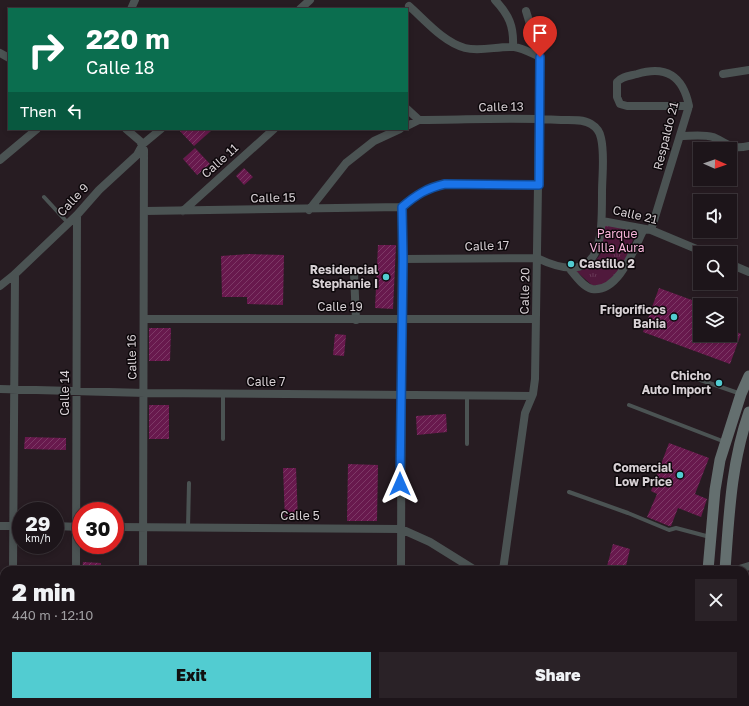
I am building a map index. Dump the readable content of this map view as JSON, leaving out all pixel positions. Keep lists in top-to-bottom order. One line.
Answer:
{"streets":{"street":["Calle 13","Respaldo 21","Calle 11","Calle 15","Calle 9","Calle 21","Calle 17","Calle 20","Calle 19","Calle 16","Calle 7","Calle 14","Calle 5"]},"crossings":[["Calle 13","Calle 21"],["Calle 13","Calle 20"],["Respaldo 21","Calle 21"],["Calle 11","Calle 15"],["Calle 15","Calle 16"],["Calle 9","Calle 16"],["Calle 9","Calle 14"],["Calle 17","Calle 20"],["Calle 20","Calle 19"],["Calle 20","Calle 7"],["Calle 19","Calle 16"],["Calle 16","Calle 7"],["Calle 16","Calle 5"],["Calle 7","Calle 14"]],"parks":["Parque Villa Aura"],"places":["Castillo 2","Residencial Stephanie I","Frigorificos Bahia","Chicho Auto Import","Comercial Low Price"],"north":"right","page":{"turn":["220 m","Calle 18"],"then":"Then","speed":"29 km/h","limit":"30","heading":["2 min","440 m · 12:10"],"buttons":["Exit","Share"]}}
